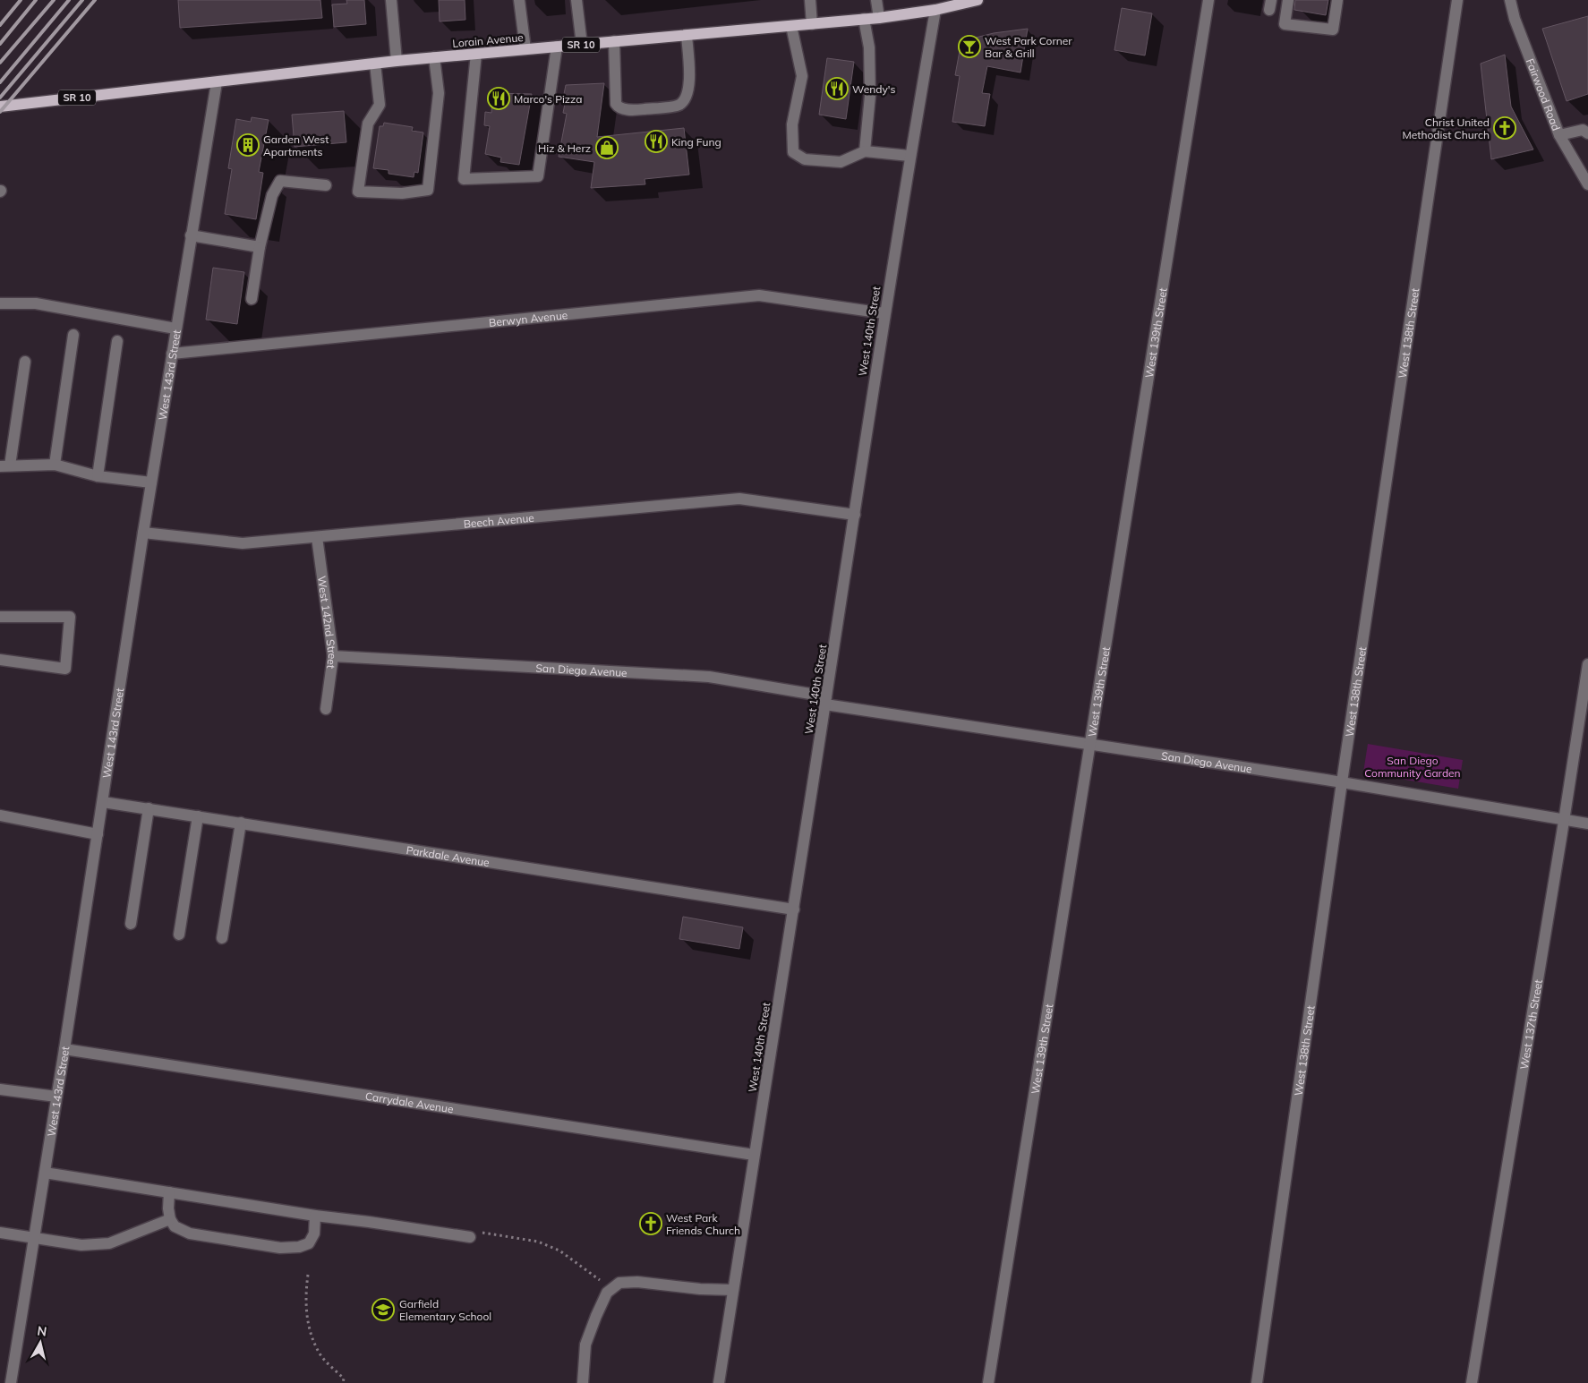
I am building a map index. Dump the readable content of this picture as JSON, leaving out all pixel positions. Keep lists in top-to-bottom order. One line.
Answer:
{"streets":{"main road":["Lorain Avenue","SR 10"],"street":["Fairwood Road","Berwyn Avenue","West 140th Street","West 138th Street","West 139th Street","West 143rd Street","Beech Avenue","West 142nd Street","San Diego Avenue","Parkdale Avenue","West 137th Street","Carrydale Avenue"]},"crossings":[["Lorain Avenue","West 140th Street"],["Lorain Avenue","West 143rd Street"],["Berwyn Avenue","West 140th Street"],["Berwyn Avenue","West 143rd Street"],["West 140th Street","Beech Avenue"],["West 140th Street","San Diego Avenue"],["West 140th Street","Parkdale Avenue"],["West 140th Street","Carrydale Avenue"],["West 138th Street","San Diego Avenue"],["West 139th Street","San Diego Avenue"],["West 143rd Street","Beech Avenue"],["West 143rd Street","Parkdale Avenue"],["West 143rd Street","Carrydale Avenue"],["Beech Avenue","West 142nd Street"],["West 142nd Street","San Diego Avenue"],["San Diego Avenue","West 137th Street"]],"parks":["San Diego Community Garden"],"places":{"bar":["West Park Corner Bar & Grill"],"restaurant":["Wendy's","Marco's Pizza","King Fung"],"church":["Christ United Methodist Church","West Park Friends Church"],"building":["Garden West Apartments"],"shop":["Hiz & Herz"],"school or university":["Garfield Elementary School"]},"north":"top"}
